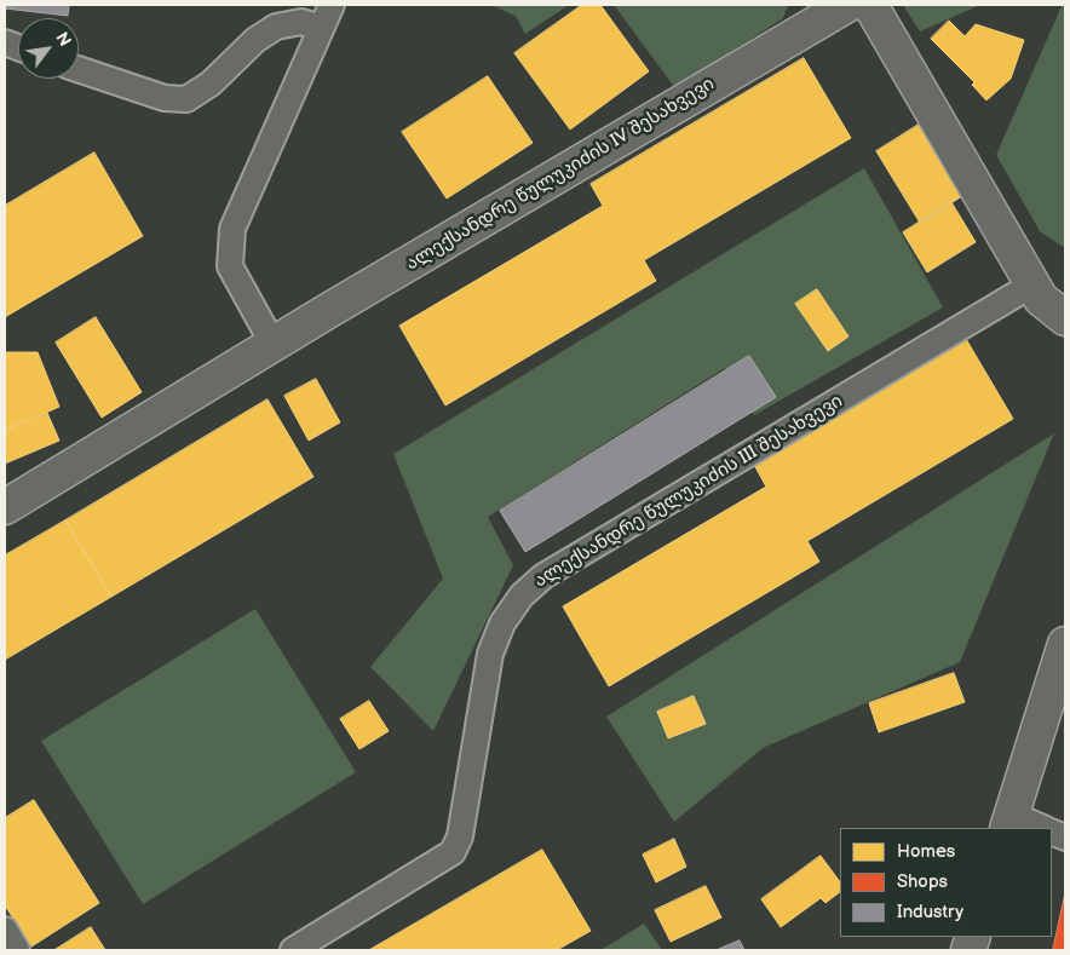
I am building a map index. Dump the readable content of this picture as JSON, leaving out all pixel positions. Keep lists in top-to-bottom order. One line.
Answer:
{"streets":{"street":["ალექსანდრე წულუკიძის IV შესახვევი"],"lane":["ალექსანდრე წულუკიძის III შესახვევი"]},"legend":["Homes","Shops","Industry"],"north":"top right"}
